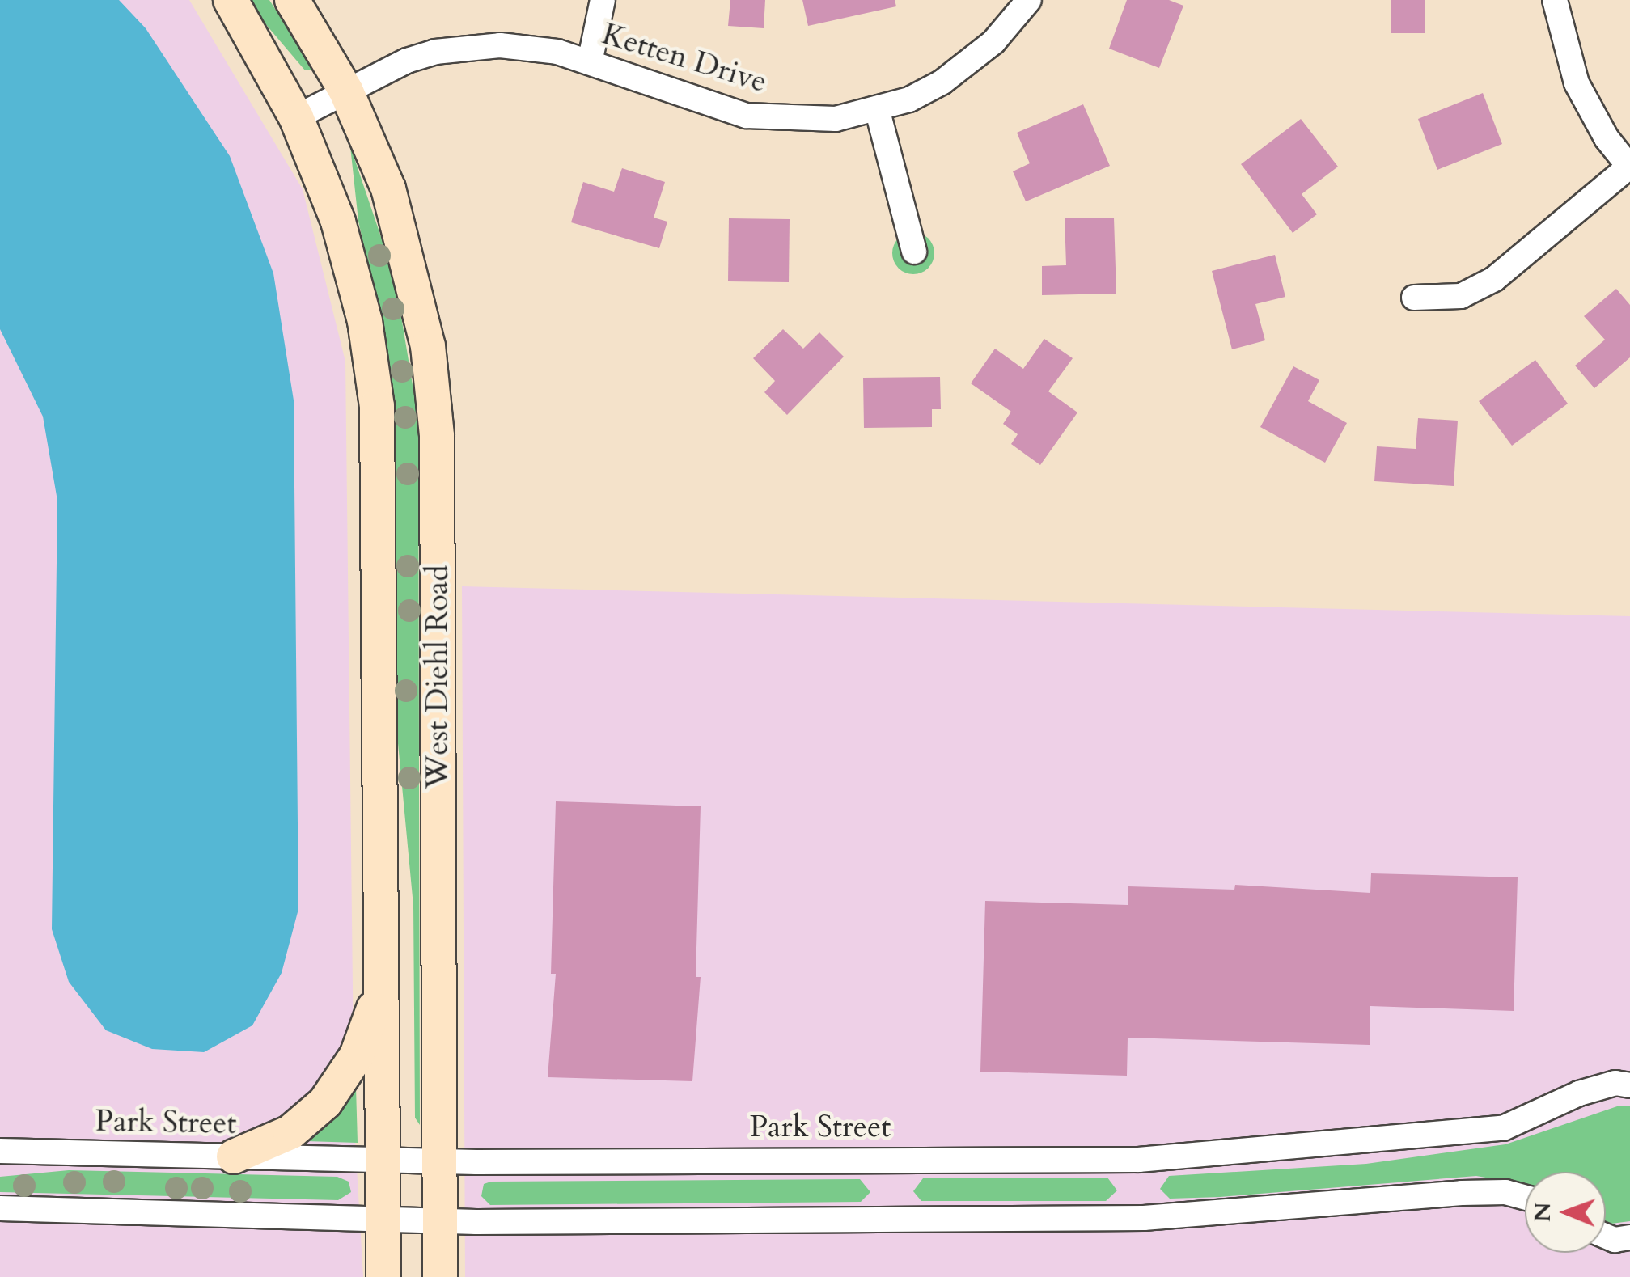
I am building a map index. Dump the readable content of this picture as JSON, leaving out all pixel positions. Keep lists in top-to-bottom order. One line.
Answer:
{"streets":{"street":["Ketten Drive","West Diehl Road","Park Street"]},"crossings":[["Ketten Drive","West Diehl Road"],["West Diehl Road","Park Street"]],"north":"left"}
